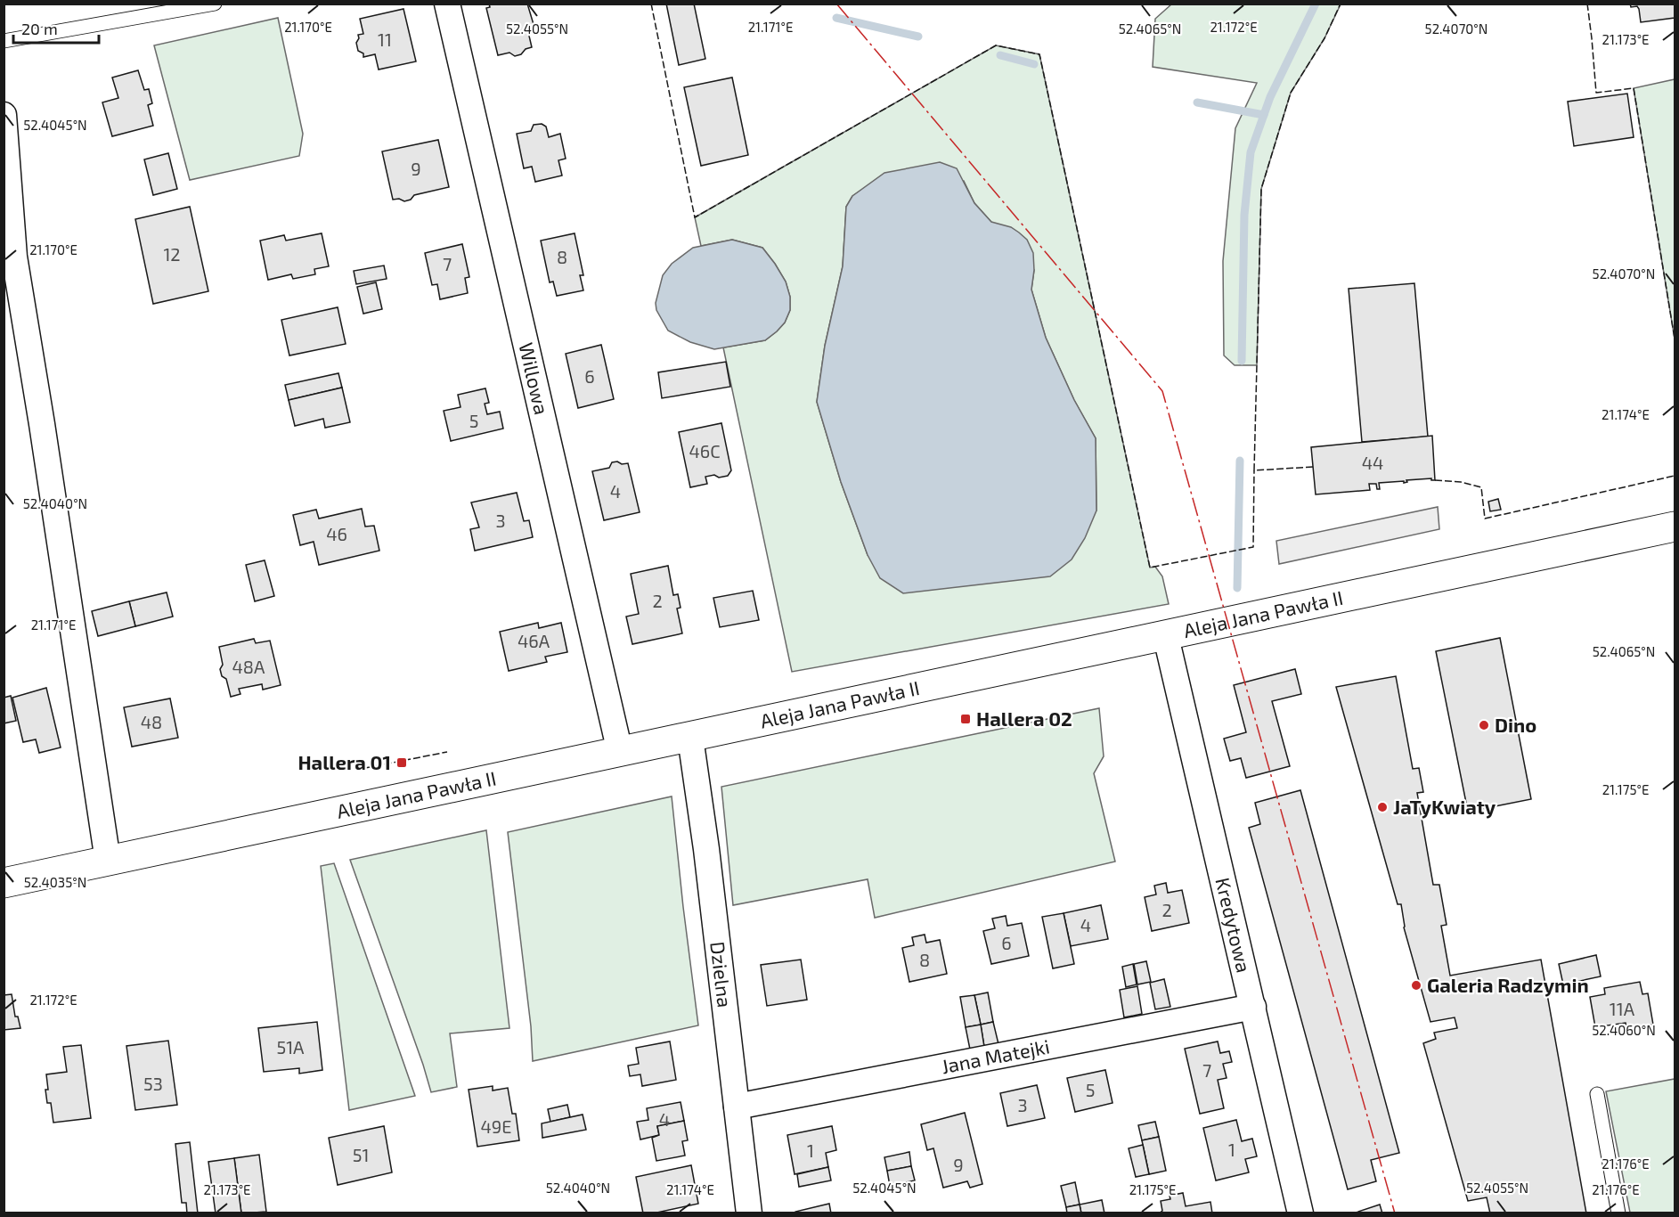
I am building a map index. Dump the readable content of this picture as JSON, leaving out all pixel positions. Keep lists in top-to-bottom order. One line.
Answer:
{"streets":{"street":["Willowa","Aleja Jana Pawła II","Kredytowa","Dzielna","Jana Matejki"]},"crossings":[["Willowa","Aleja Jana Pawła II"],["Aleja Jana Pawła II","Kredytowa"],["Aleja Jana Pawła II","Dzielna"],["Kredytowa","Jana Matejki"],["Dzielna","Jana Matejki"]],"places":{"transit":["Hallera 02","Hallera 01"],"other":["Dino","JaTyKwiaty","Galeria Radzymin"]},"house_numbers":["11","9","12","8","7","6","5","46C","44","4","3","46","2","46A","48A","48","2","4","6","8","11A","51A","7","53","5","3","4","49E","1","1","51","9"],"scale_bar":"20 m","coordinates":["21.170°E","21.171°E","21.172°E","52.4055°N","52.4065°N","52.4070°N","21.173°E","52.4045°N","21.174°E","52.4040°N","21.175°E","52.4035°N","52.4060°N","21.176°E"]}
